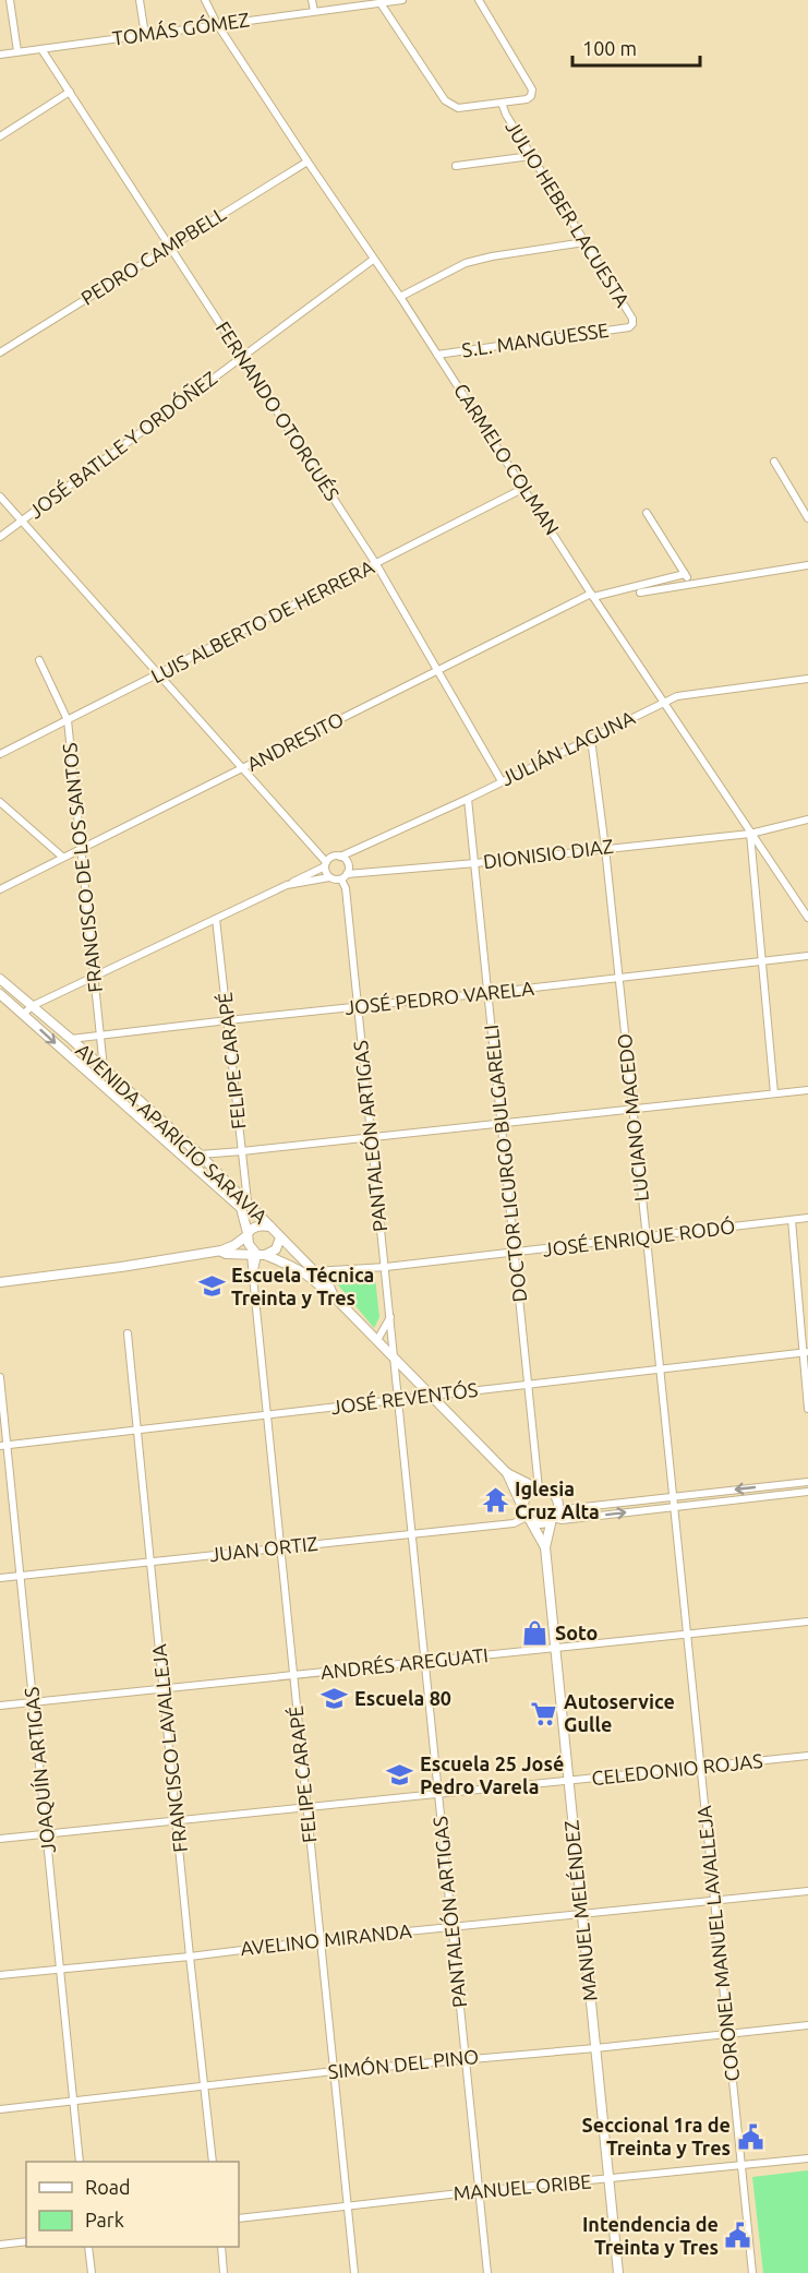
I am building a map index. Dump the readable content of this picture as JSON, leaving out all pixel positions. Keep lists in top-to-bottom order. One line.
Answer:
{"streets":{"street":["TOMÁS GÓMEZ","JULIO HEBER LACUESTA","PEDRO CAMPBELL","S.L. MANGUESSE","FERNANDO OTORGUÉS","JOSÉ BATLLE Y ORDÓÑEZ","CARMELO COLMAN","LUIS ALBERTO DE HERRERA","ANDRESITO","JULIÁN LAGUNA","DIONISIO DIAZ","FRANCISCO DE LOS SANTOS","JOSÉ PEDRO VARELA","FELIPE CARAPÉ","LUCIANO MACEDO","AVENIDA APARICIO SARAVIA","PANTALEÓN ARTIGAS","DOCTOR LICURGO BULGARELLI","JOSÉ ENRIQUE RODÓ","JOSÉ REVENTÓS","JUAN ORTIZ","ANDRÉS AREGUATI","FRANCISCO LAVALLEJA","JOAQUÍN ARTIGAS","CELEDONIO ROJAS","MANUEL MELÉNDEZ","AVELINO MIRANDA","CORONEL MANUEL LAVALLEJA","SIMÓN DEL PINO","MANUEL ORIBE"]},"crossings":[["TOMÁS GÓMEZ","FERNANDO OTORGUÉS"],["TOMÁS GÓMEZ","CARMELO COLMAN"],["JULIO HEBER LACUESTA","S.L. MANGUESSE"],["PEDRO CAMPBELL","FERNANDO OTORGUÉS"],["PEDRO CAMPBELL","CARMELO COLMAN"],["S.L. MANGUESSE","CARMELO COLMAN"],["FERNANDO OTORGUÉS","JOSÉ BATLLE Y ORDÓÑEZ"],["FERNANDO OTORGUÉS","LUIS ALBERTO DE HERRERA"],["FERNANDO OTORGUÉS","ANDRESITO"],["FERNANDO OTORGUÉS","JULIÁN LAGUNA"],["JOSÉ BATLLE Y ORDÓÑEZ","CARMELO COLMAN"],["CARMELO COLMAN","LUIS ALBERTO DE HERRERA"],["CARMELO COLMAN","ANDRESITO"],["CARMELO COLMAN","JULIÁN LAGUNA"],["CARMELO COLMAN","DIONISIO DIAZ"],["LUIS ALBERTO DE HERRERA","FRANCISCO DE LOS SANTOS"],["ANDRESITO","FRANCISCO DE LOS SANTOS"],["JULIÁN LAGUNA","DIONISIO DIAZ"],["JULIÁN LAGUNA","LUCIANO MACEDO"],["JULIÁN LAGUNA","PANTALEÓN ARTIGAS"],["JULIÁN LAGUNA","DOCTOR LICURGO BULGARELLI"],["DIONISIO DIAZ","LUCIANO MACEDO"],["DIONISIO DIAZ","PANTALEÓN ARTIGAS"],["DIONISIO DIAZ","DOCTOR LICURGO BULGARELLI"],["FRANCISCO DE LOS SANTOS","JOSÉ PEDRO VARELA"],["FRANCISCO DE LOS SANTOS","AVENIDA APARICIO SARAVIA"],["JOSÉ PEDRO VARELA","FELIPE CARAPÉ"],["JOSÉ PEDRO VARELA","LUCIANO MACEDO"],["JOSÉ PEDRO VARELA","AVENIDA APARICIO SARAVIA"],["JOSÉ PEDRO VARELA","PANTALEÓN ARTIGAS"],["JOSÉ PEDRO VARELA","DOCTOR LICURGO BULGARELLI"],["FELIPE CARAPÉ","AVENIDA APARICIO SARAVIA"],["FELIPE CARAPÉ","JOSÉ REVENTÓS"],["FELIPE CARAPÉ","JUAN ORTIZ"],["FELIPE CARAPÉ","ANDRÉS AREGUATI"],["FELIPE CARAPÉ","CELEDONIO ROJAS"],["FELIPE CARAPÉ","AVELINO MIRANDA"],["FELIPE CARAPÉ","SIMÓN DEL PINO"],["FELIPE CARAPÉ","MANUEL ORIBE"],["LUCIANO MACEDO","JOSÉ ENRIQUE RODÓ"],["LUCIANO MACEDO","JOSÉ REVENTÓS"],["LUCIANO MACEDO","CORONEL MANUEL LAVALLEJA"],["AVENIDA APARICIO SARAVIA","PANTALEÓN ARTIGAS"],["AVENIDA APARICIO SARAVIA","DOCTOR LICURGO BULGARELLI"],["AVENIDA APARICIO SARAVIA","JOSÉ ENRIQUE RODÓ"],["AVENIDA APARICIO SARAVIA","JOSÉ REVENTÓS"],["AVENIDA APARICIO SARAVIA","JUAN ORTIZ"],["AVENIDA APARICIO SARAVIA","MANUEL MELÉNDEZ"],["PANTALEÓN ARTIGAS","JOSÉ ENRIQUE RODÓ"],["PANTALEÓN ARTIGAS","JOSÉ REVENTÓS"],["PANTALEÓN ARTIGAS","JUAN ORTIZ"],["PANTALEÓN ARTIGAS","ANDRÉS AREGUATI"],["PANTALEÓN ARTIGAS","CELEDONIO ROJAS"],["PANTALEÓN ARTIGAS","AVELINO MIRANDA"],["PANTALEÓN ARTIGAS","SIMÓN DEL PINO"],["PANTALEÓN ARTIGAS","MANUEL ORIBE"],["DOCTOR LICURGO BULGARELLI","JOSÉ ENRIQUE RODÓ"],["DOCTOR LICURGO BULGARELLI","JOSÉ REVENTÓS"],["DOCTOR LICURGO BULGARELLI","JUAN ORTIZ"],["DOCTOR LICURGO BULGARELLI","MANUEL MELÉNDEZ"],["JOSÉ REVENTÓS","FRANCISCO LAVALLEJA"],["JOSÉ REVENTÓS","JOAQUÍN ARTIGAS"],["JUAN ORTIZ","FRANCISCO LAVALLEJA"],["JUAN ORTIZ","JOAQUÍN ARTIGAS"],["JUAN ORTIZ","MANUEL MELÉNDEZ"],["ANDRÉS AREGUATI","FRANCISCO LAVALLEJA"],["ANDRÉS AREGUATI","JOAQUÍN ARTIGAS"],["ANDRÉS AREGUATI","MANUEL MELÉNDEZ"],["ANDRÉS AREGUATI","CORONEL MANUEL LAVALLEJA"],["FRANCISCO LAVALLEJA","CELEDONIO ROJAS"],["FRANCISCO LAVALLEJA","AVELINO MIRANDA"],["FRANCISCO LAVALLEJA","SIMÓN DEL PINO"],["JOAQUÍN ARTIGAS","CELEDONIO ROJAS"],["JOAQUÍN ARTIGAS","AVELINO MIRANDA"],["JOAQUÍN ARTIGAS","SIMÓN DEL PINO"],["CELEDONIO ROJAS","MANUEL MELÉNDEZ"],["CELEDONIO ROJAS","CORONEL MANUEL LAVALLEJA"],["MANUEL MELÉNDEZ","AVELINO MIRANDA"],["MANUEL MELÉNDEZ","SIMÓN DEL PINO"],["MANUEL MELÉNDEZ","MANUEL ORIBE"],["AVELINO MIRANDA","CORONEL MANUEL LAVALLEJA"],["CORONEL MANUEL LAVALLEJA","SIMÓN DEL PINO"],["CORONEL MANUEL LAVALLEJA","MANUEL ORIBE"]],"places":{"school or university":["Escuela Técnica Treinta y Tres","Escuela 80","Escuela 25 José Pedro Varela"],"temple":["Iglesia Cruz Alta"],"shop":["Soto"],"supermarket":["Autoservice Gulle"],"public building":["Seccional 1ra de Treinta y Tres","Intendencia de Treinta y Tres"]},"legend":["Road","Park"],"scale_bar":"100 m"}
